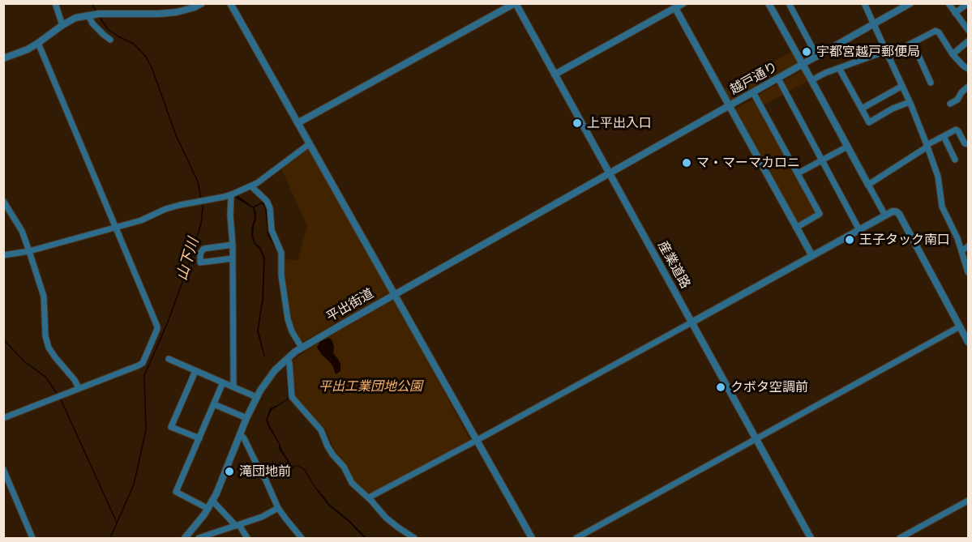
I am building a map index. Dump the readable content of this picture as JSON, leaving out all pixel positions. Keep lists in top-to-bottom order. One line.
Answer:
{"streets":{"street":["越戸通り","産業道路","平出街道"]},"crossings":[["越戸通り","産業道路"],["越戸通り","平出街道"],["産業道路","平出街道"]],"water":["山下川"],"parks":["平出工業団地公園"],"places":["宇都宮越戸郵便局","上平出入口","マ・マーマカロニ","王子タック南口","クボタ空調前","滝団地前"]}
